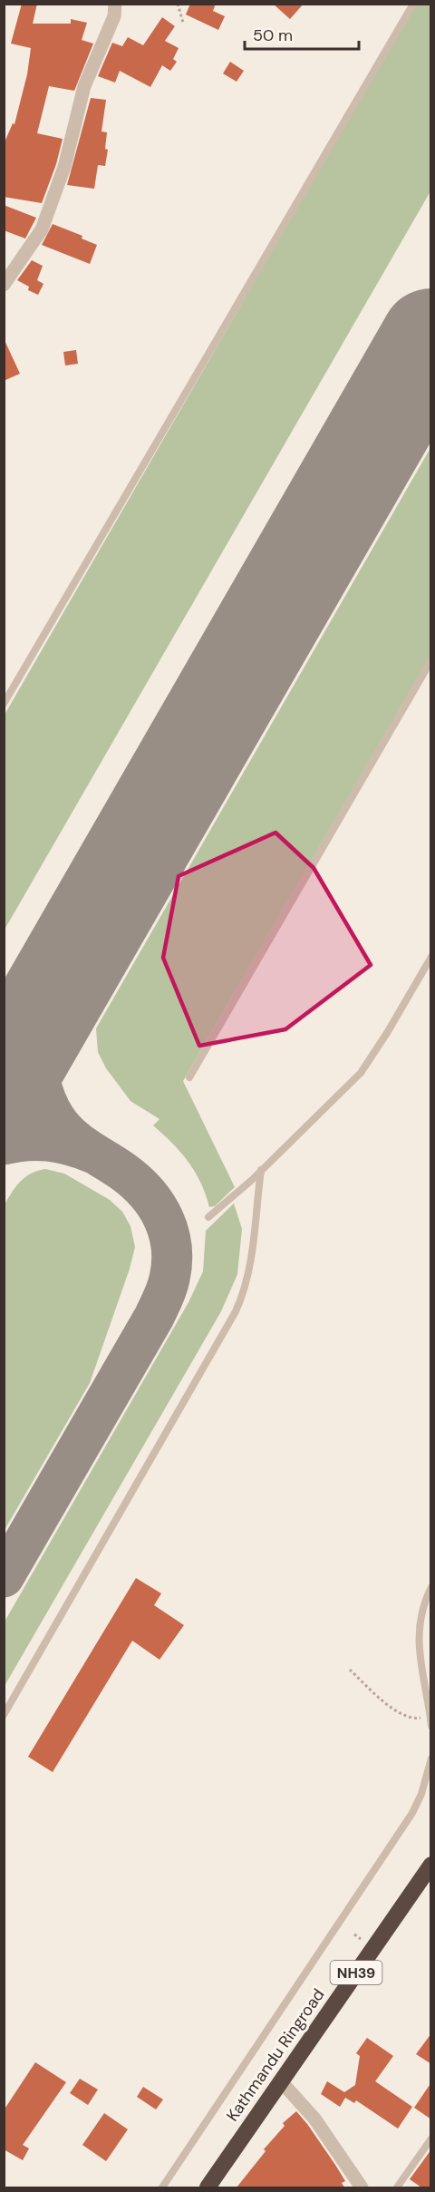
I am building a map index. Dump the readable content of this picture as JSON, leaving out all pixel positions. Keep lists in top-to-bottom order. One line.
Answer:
{"streets":{"highway":["NH39","Kathmandu Ringroad"]},"scale_bar":"50 m"}
